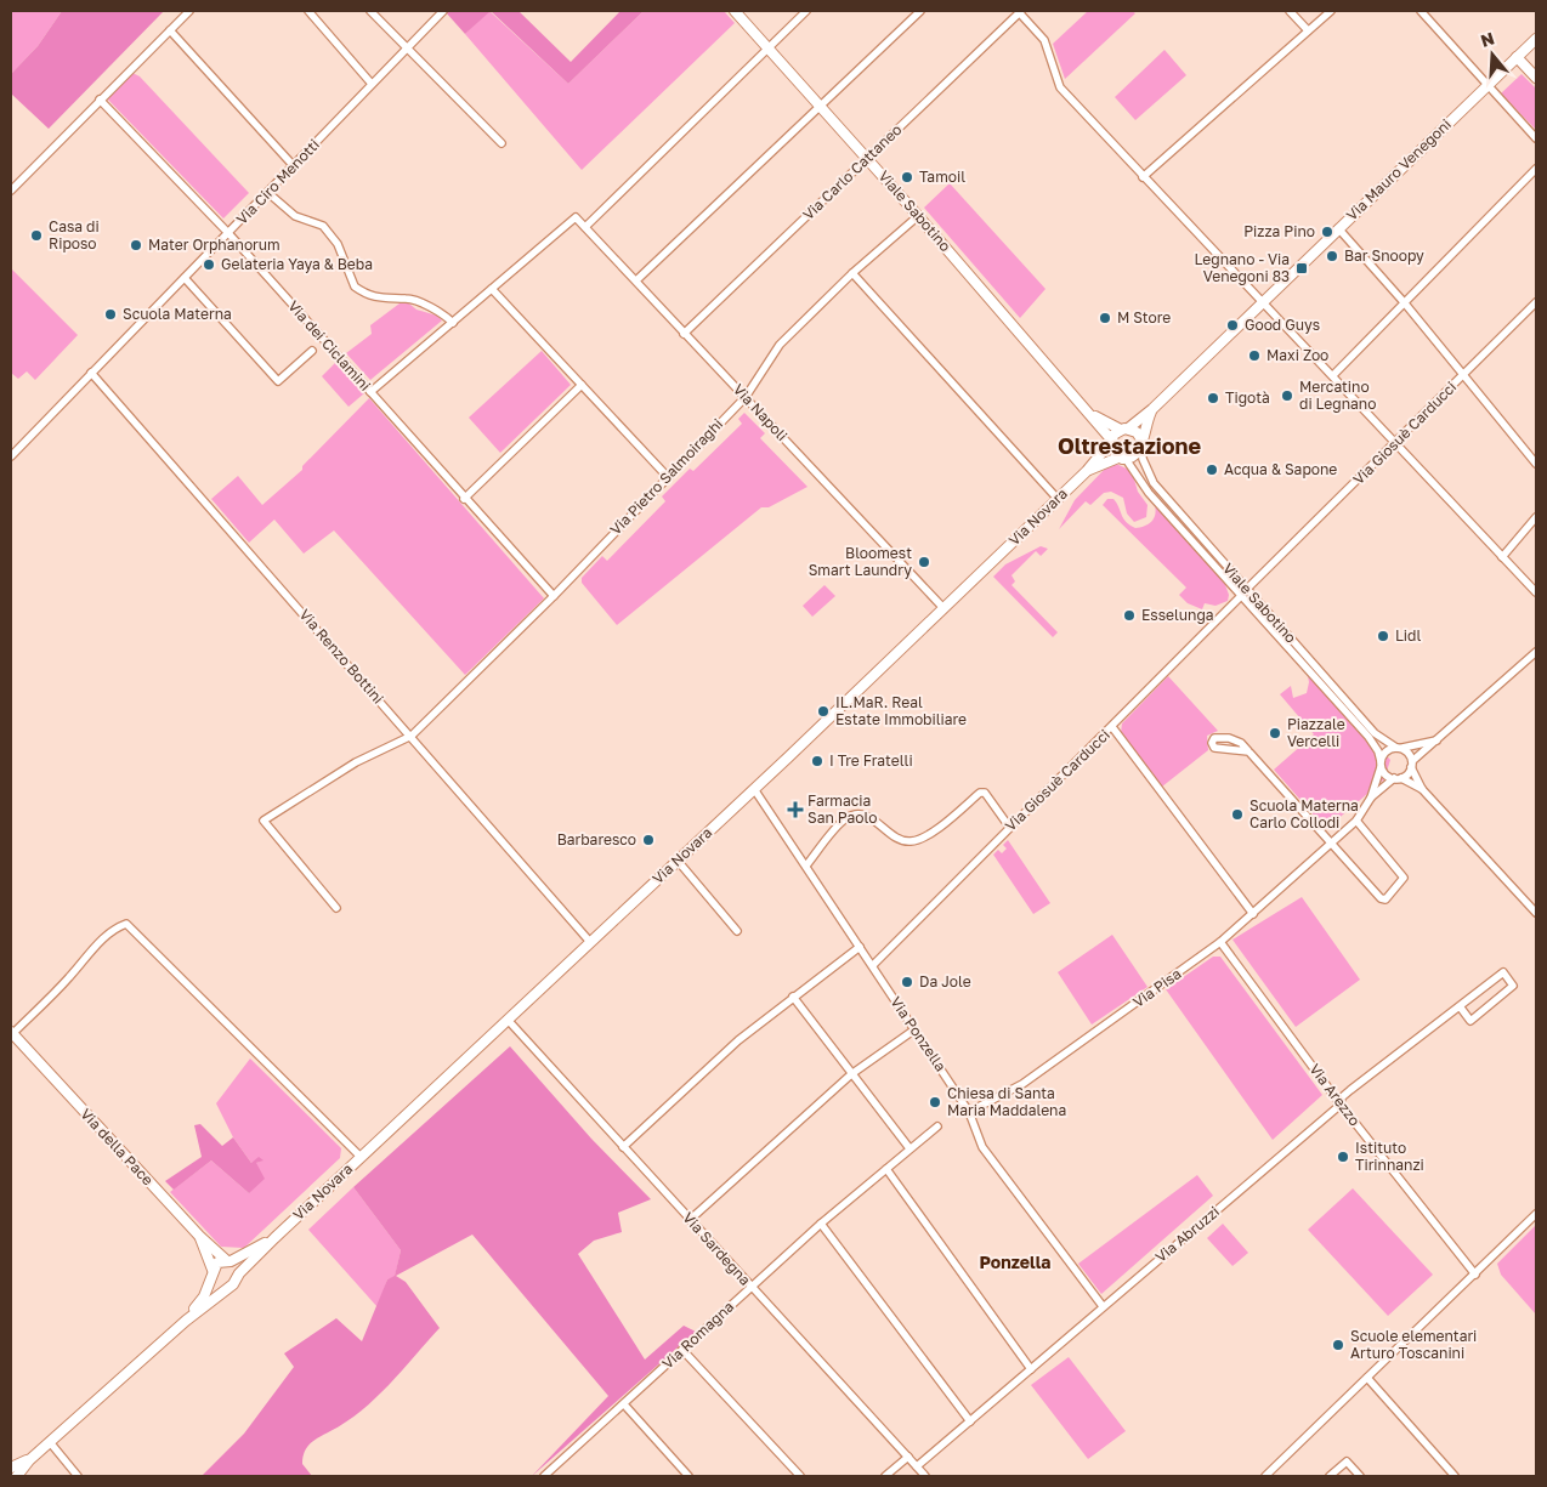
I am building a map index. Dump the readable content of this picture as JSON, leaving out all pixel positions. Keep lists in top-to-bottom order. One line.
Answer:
{"streets":{"street":["Via Mauro Venegoni","Via Carlo Cattaneo","Via Ciro Menotti","Viale Sabotino","Via dei Ciclamini","Via Napoli","Via Giosuè Carducci","Via Pietro Salmoiraghi","Via Novara","Via Renzo Bottini","Via Pisa","Via Ponzella","Via Arezzo","Via della Pace","Via Abruzzi","Via Sardegna","Via Romagna"]},"crossings":[["Via Carlo Cattaneo","Viale Sabotino"],["Via Carlo Cattaneo","Via Napoli"],["Via Ciro Menotti","Via dei Ciclamini"],["Via Ciro Menotti","Via Renzo Bottini"],["Viale Sabotino","Via Giosuè Carducci"],["Viale Sabotino","Via Pietro Salmoiraghi"],["Viale Sabotino","Via Novara"],["Viale Sabotino","Via Pisa"],["Via dei Ciclamini","Via Pietro Salmoiraghi"],["Via Napoli","Via Pietro Salmoiraghi"],["Via Napoli","Via Novara"],["Via Giosuè Carducci","Via Ponzella"],["Via Pietro Salmoiraghi","Via Renzo Bottini"],["Via Novara","Via Renzo Bottini"],["Via Novara","Via Ponzella"],["Via Novara","Via della Pace"],["Via Novara","Via Sardegna"],["Via Pisa","Via Ponzella"],["Via Pisa","Via Arezzo"],["Via Ponzella","Via Abruzzi"],["Via Arezzo","Via Abruzzi"],["Via Abruzzi","Via Sardegna"],["Via Sardegna","Via Romagna"]],"districts":["Oltrestazione","Ponzella"],"places":{"other":["Tamoil","Pizza Pino","Casa di Riposo","Mater Orphanorum","Bar Snoopy","Gelateria Yaya & Beba","Scuola Materna","M Store","Good Guys","Maxi Zoo","Mercatino di Legnano","Tigotà","Acqua & Sapone","Bloomest Smart Laundry","Esselunga","Lidl","IL.MaR. Real Estate Immobiliare","Piazzale Vercelli","I Tre Fratelli","Scuola Materna Carlo Collodi","Barbaresco","Da Jole","Chiesa di Santa Maria Maddalena","Istituto Tirinnanzi","Scuole elementari Arturo Toscanini"],"transit":["Legnano - Via Venegoni 83"],"health":["Farmacia San Paolo"]},"north":"top"}
